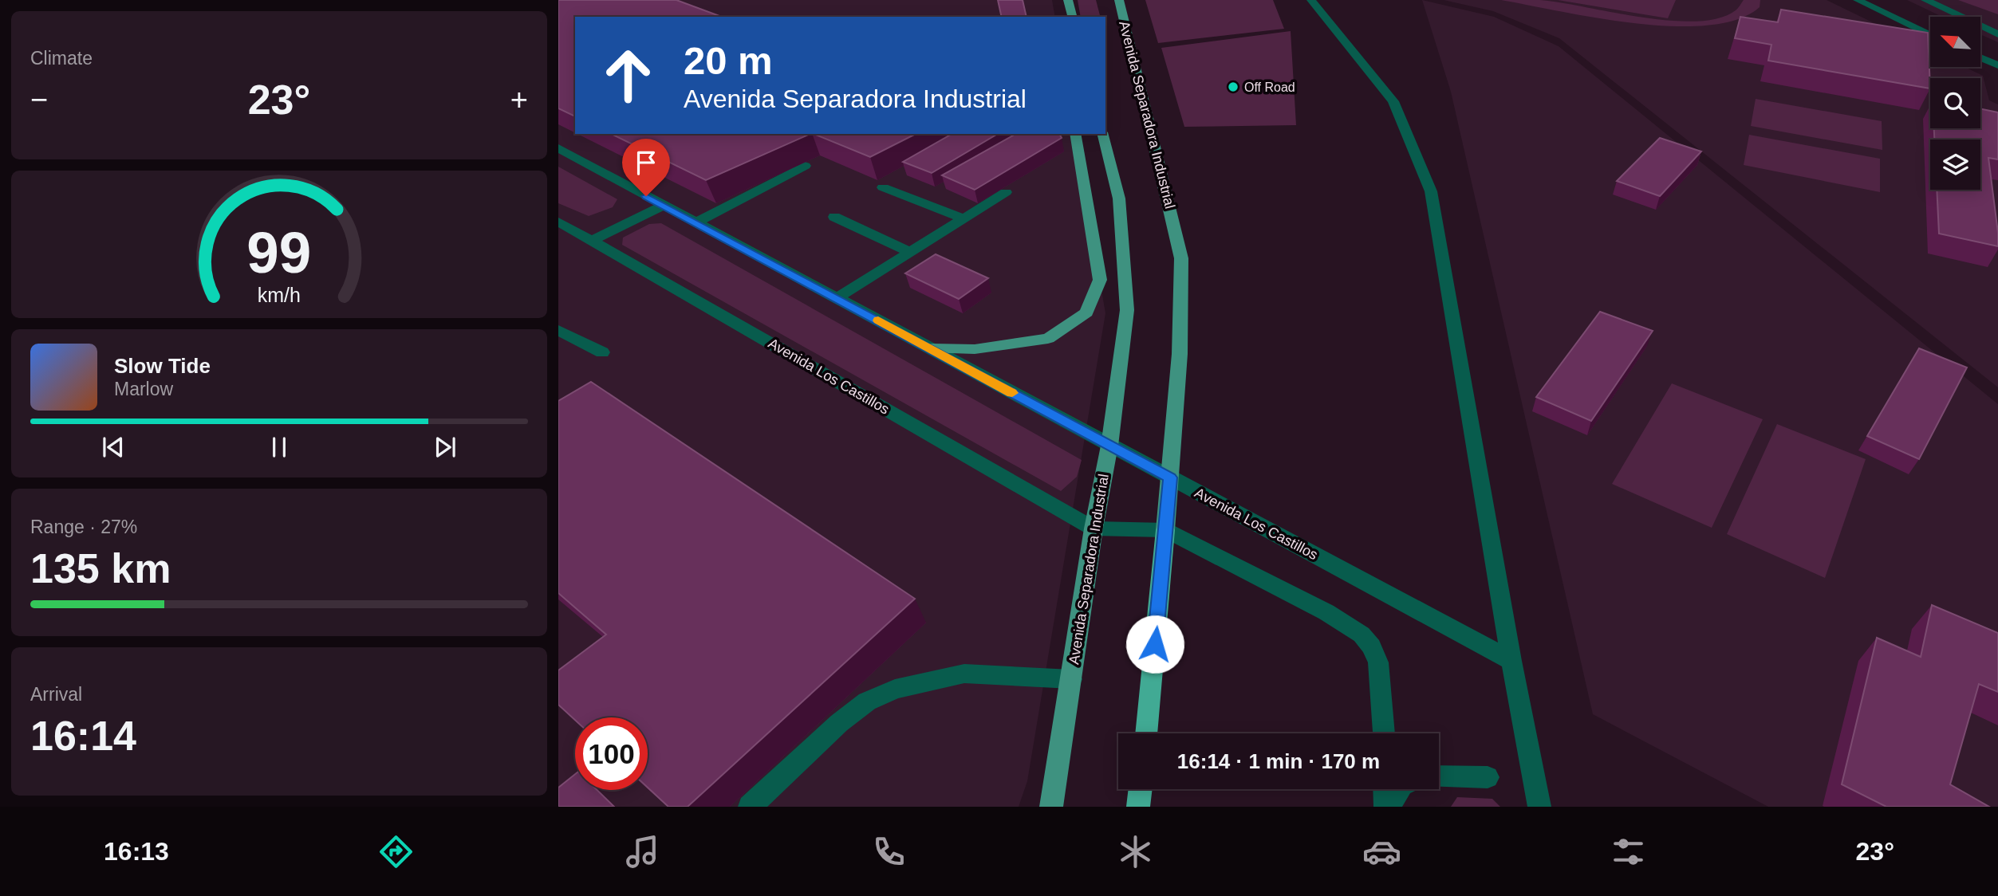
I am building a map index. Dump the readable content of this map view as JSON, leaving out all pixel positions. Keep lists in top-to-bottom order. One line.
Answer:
{"streets":{"main road":["Avenida Separadora Industrial"],"street":["Avenida Los Castillos"]},"crossings":[["Avenida Separadora Industrial","Avenida Los Castillos"]],"places":["Off Road"],"north":"top left","page":{"tile":["Climate",["Range · 27%","135 km"],["Arrival","16:14"]],"turn":["20 m","Avenida Separadora Industrial"],"heat":["−","23°","+"],"song":["Slow Tide","Marlow"],"limit":"100","trip":"16:14 · 1 min · 170 m","tabs":["16:13","23°"],"gauge":["99","km/h"]}}
